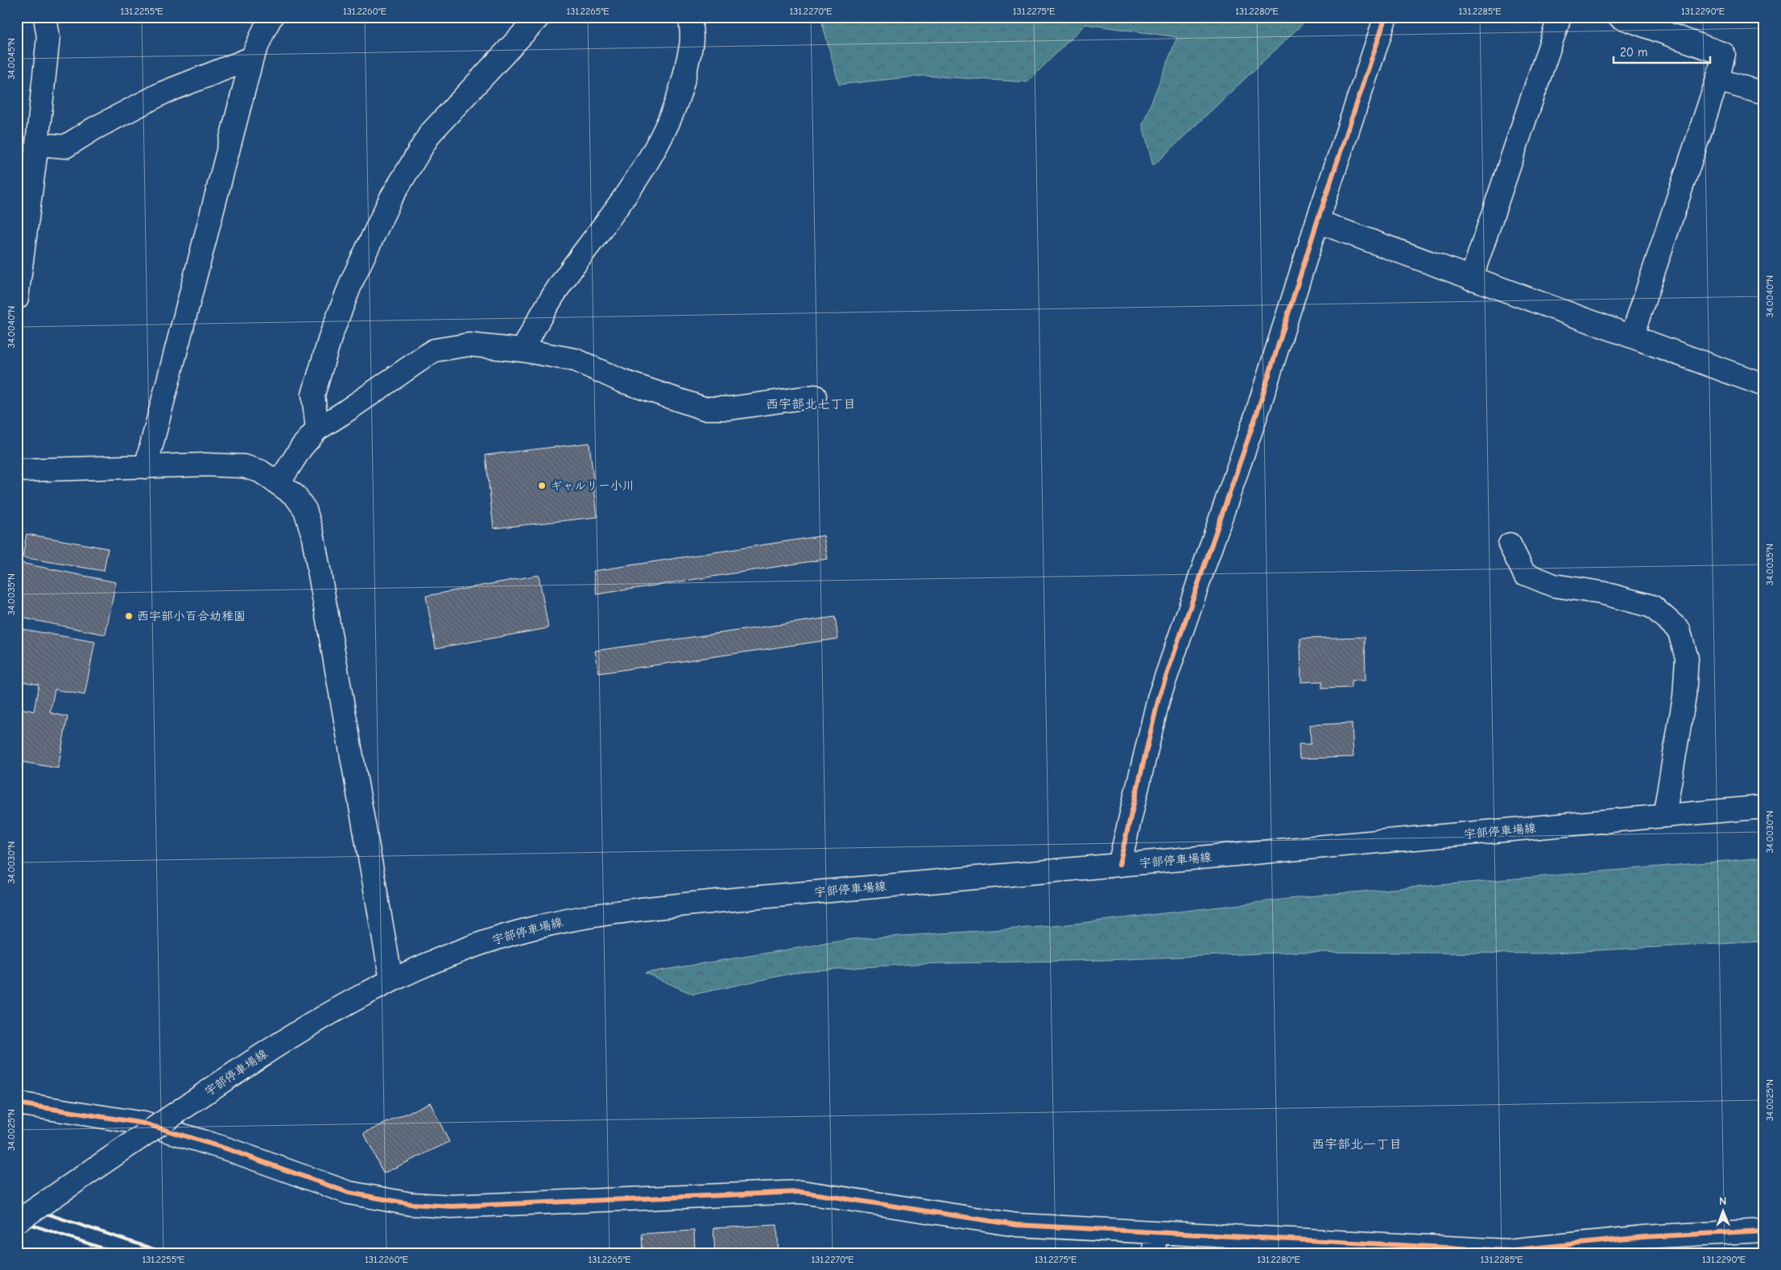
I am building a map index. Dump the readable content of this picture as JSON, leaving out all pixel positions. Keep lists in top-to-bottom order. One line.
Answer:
{"streets":{"street":["宇部停車場線"]},"districts":["西宇部北七丁目","西宇部北一丁目"],"places":["ギャルリー小川","西宇部小百合幼稚園"],"scale_bar":"20 m","north":"top","coordinates":["131.2255°E","131.2260°E","131.2265°E","131.2270°E","131.2275°E","131.2280°E","131.2285°E","131.2290°E","34.0045°N","34.0040°N","34.0035°N","34.0030°N","34.0025°N"]}
